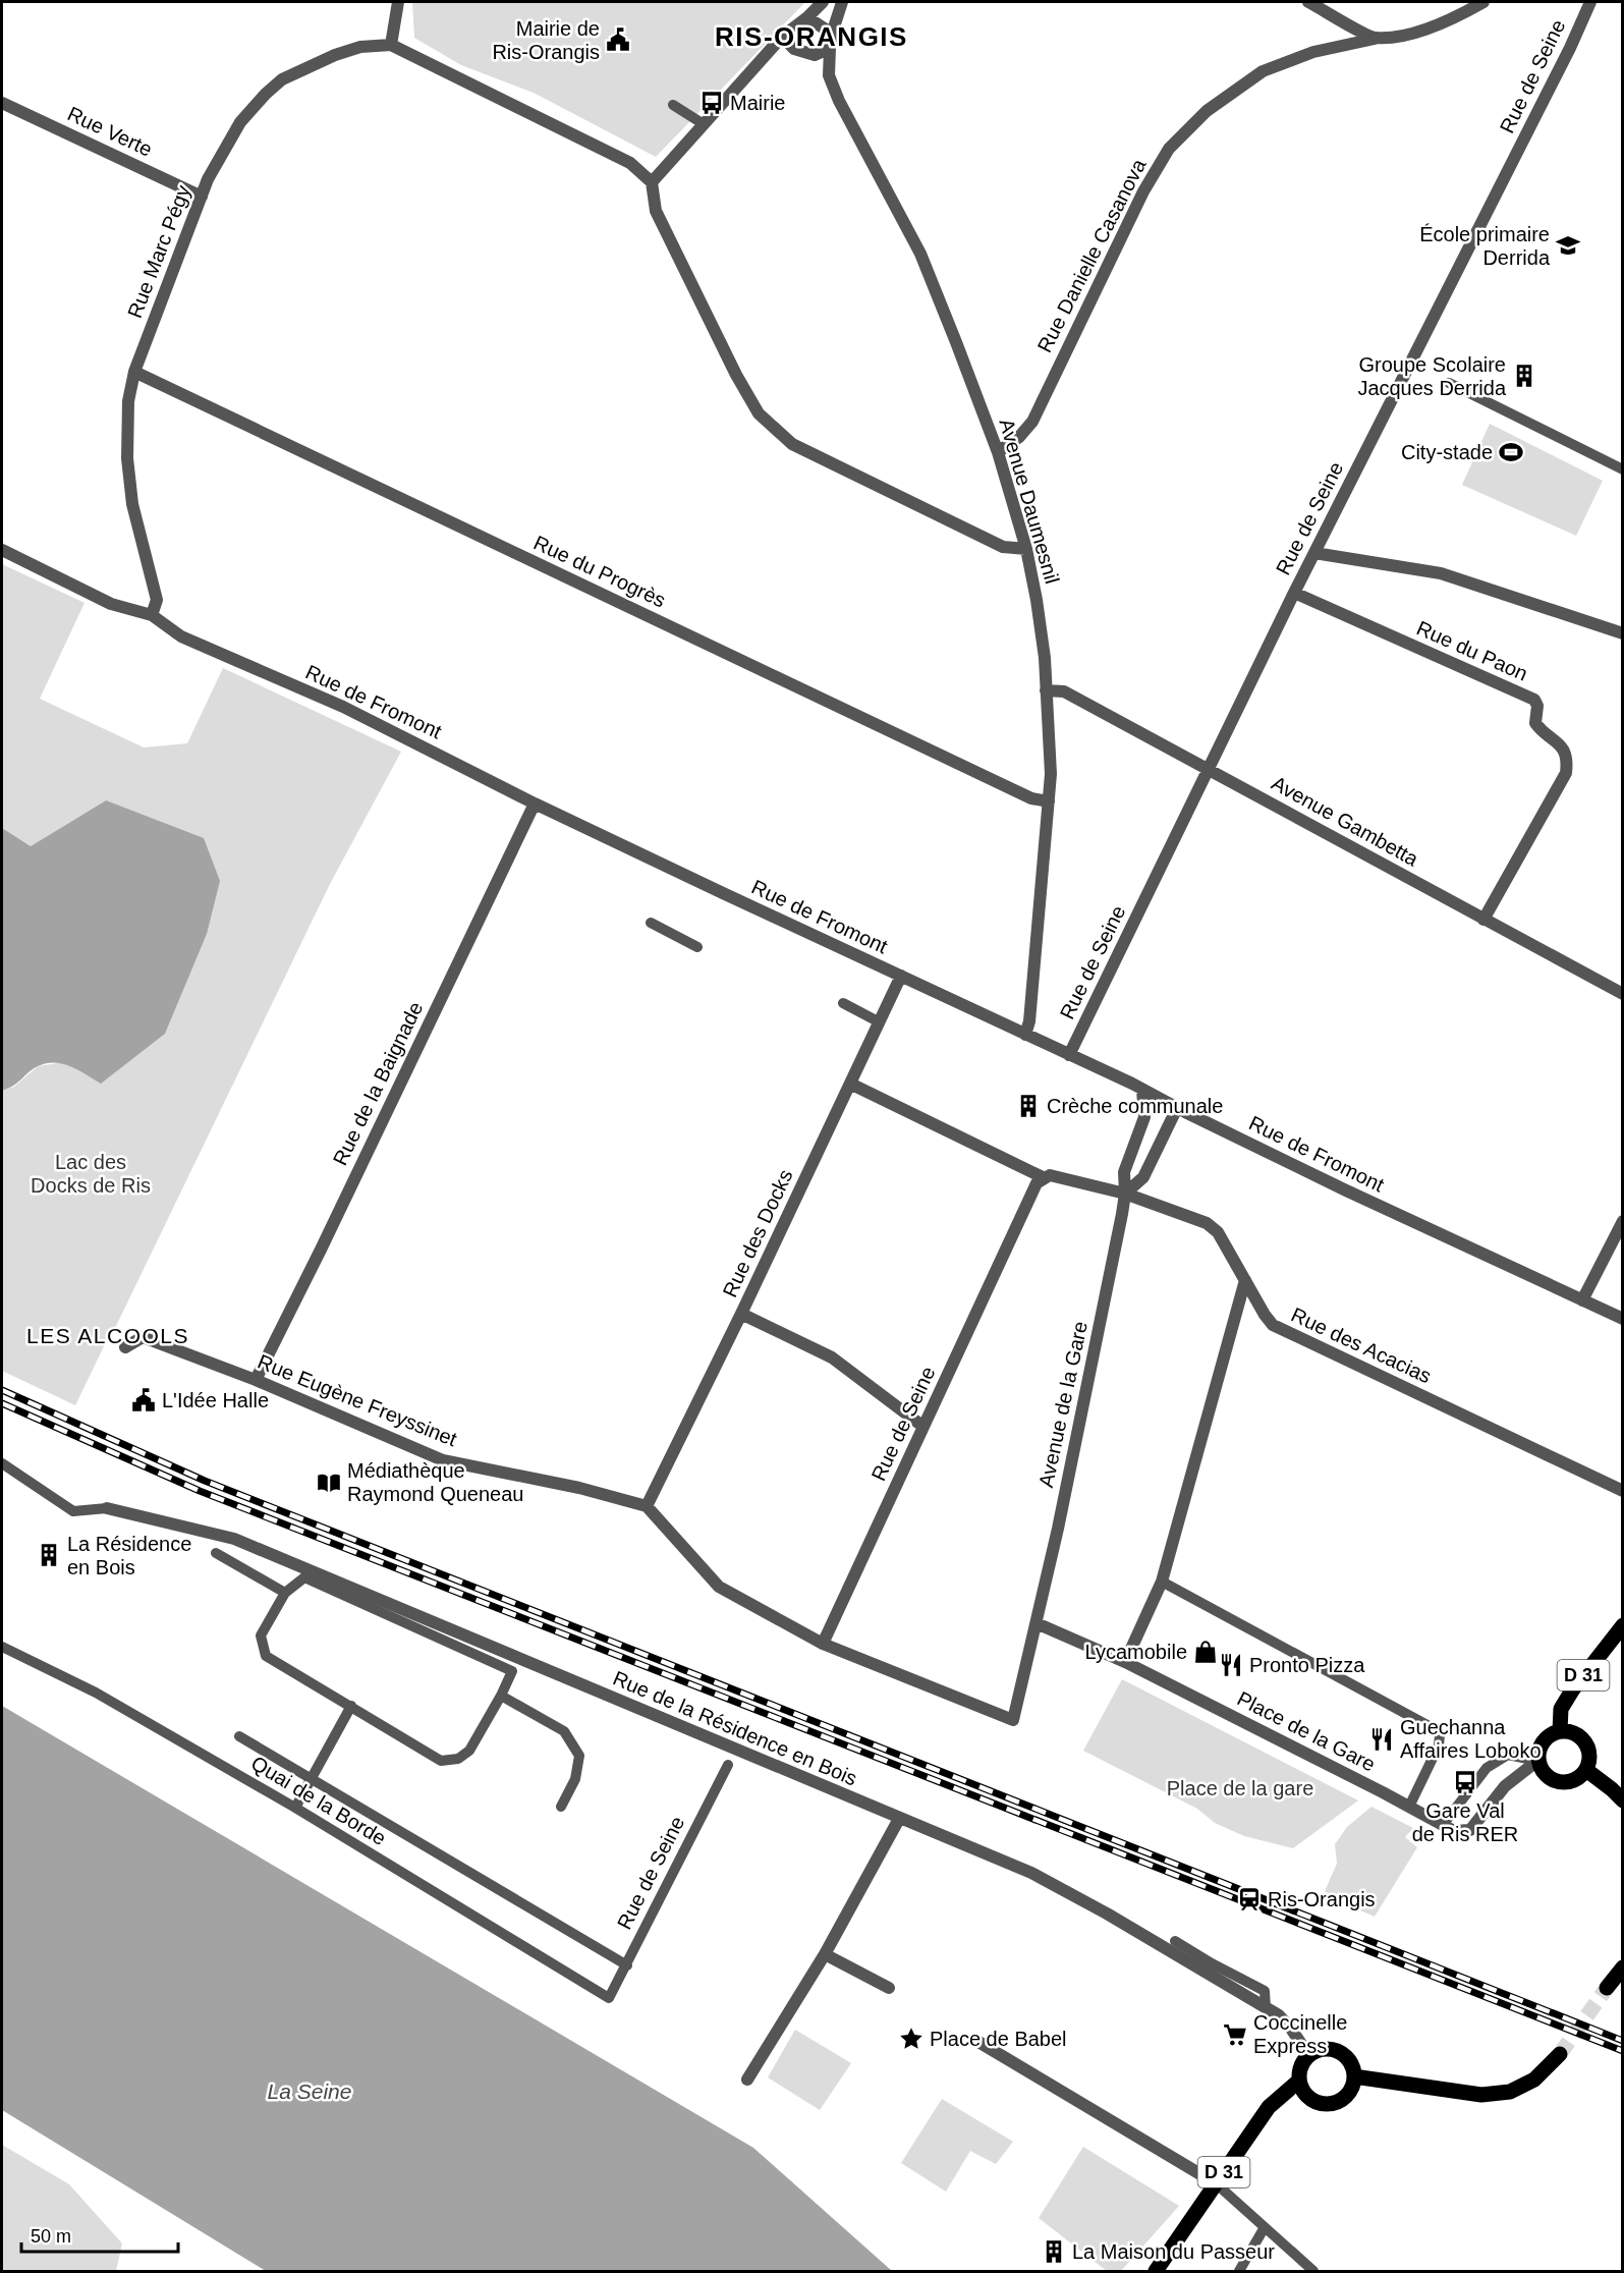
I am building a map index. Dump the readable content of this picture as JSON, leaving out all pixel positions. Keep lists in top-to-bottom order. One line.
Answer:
{"streets":{"main road":["D 31"],"street":["Rue de Seine","Rue Verte","Rue Marc Pégy","Rue Danielle Casanova","Avenue Daumesnil","Rue du Progrès","Rue du Paon","Rue de Fromont","Avenue Gambetta","Rue de la Baignade","Rue des Docks","Rue des Acacias","Rue Eugène Freyssinet","Avenue de la Gare","Rue de la Résidence en Bois","Place de la Gare"],"lane":["Quai de la Borde"]},"crossings":[["Rue de Seine","Rue du Paon"],["Rue de Seine","Rue de Fromont"],["Rue de Seine","Avenue Gambetta"],["Rue de Seine","Avenue de la Gare"],["Rue de Seine","Quai de la Borde"],["Rue Verte","Rue Marc Pégy"],["Rue Marc Pégy","Rue du Progrès"],["Rue Marc Pégy","Rue de Fromont"],["Rue Danielle Casanova","Avenue Daumesnil"],["Avenue Daumesnil","Rue du Progrès"],["Avenue Daumesnil","Rue de Fromont"],["Avenue Daumesnil","Avenue Gambetta"],["Rue du Paon","Avenue Gambetta"],["Rue de Fromont","Rue de la Baignade"],["Rue de Fromont","Rue des Docks"],["Rue de la Baignade","Rue Eugène Freyssinet"],["Rue des Docks","Rue Eugène Freyssinet"],["Rue des Acacias","Avenue de la Gare"],["Avenue de la Gare","Place de la Gare"],["D 31","Rue de la Résidence en Bois"],["D 31","Place de la Gare"]],"districts":["RIS-ORANGIS","LES ALCOOLS"],"water":["La Seine"],"parks":["Lac des Docks de Ris","Place de la gare"],"places":{"public building":["Mairie de Ris-Orangis","L'Idée Halle"],"bus stop":["Mairie","Gare Val de Ris RER"],"school or university":["École primaire Derrida"],"building":["Groupe Scolaire Jacques Derrida","Crèche communale","La Résidence en Bois","La Maison du Passeur"],"sports":["City-stade"],"library":["Médiathèque Raymond Queneau"],"shop":["Lycamobile"],"restaurant":["Pronto Pizza","Guechanna Affaires Loboko"],"station":["Ris-Orangis"],"supermarket":["Coccinelle Express"],"place":["Place de Babel"]},"scale_bar":"50 m"}
